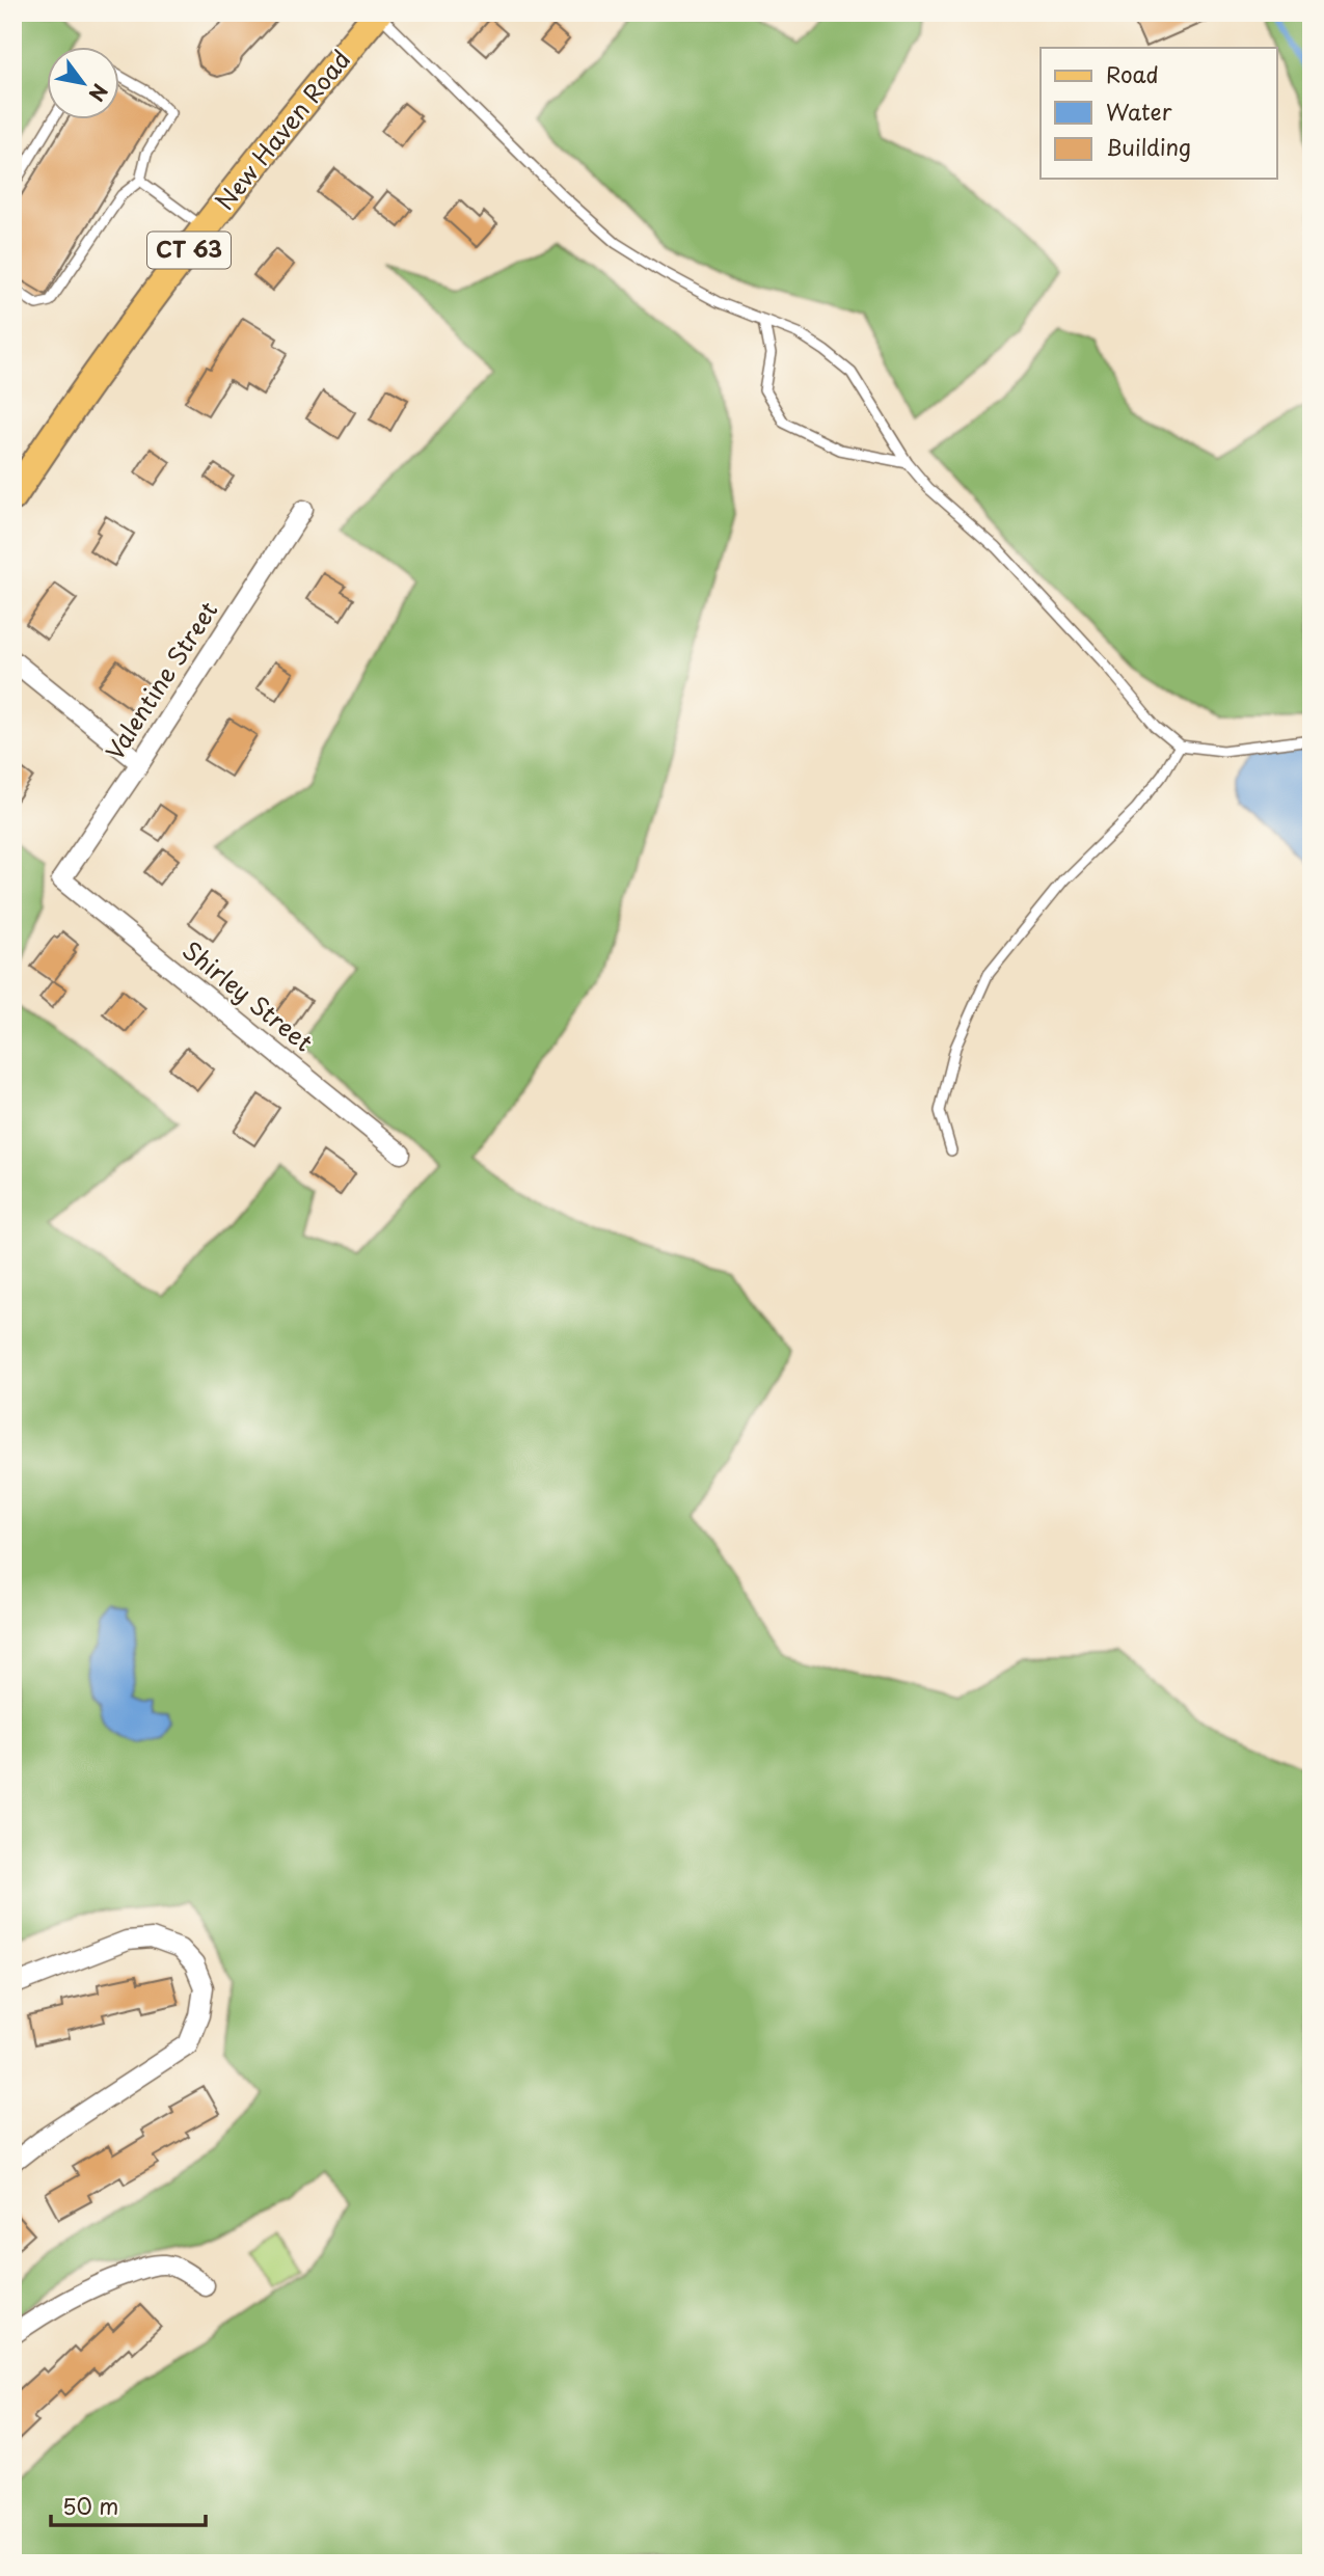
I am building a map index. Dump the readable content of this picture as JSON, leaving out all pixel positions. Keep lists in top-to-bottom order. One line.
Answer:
{"streets":{"main road":["New Haven Road","CT 63"],"street":["Valentine Street","Shirley Street"]},"crossings":[["Valentine Street","Shirley Street"]],"legend":["Road","Water","Building"],"scale_bar":"50 m","north":"bottom right"}
